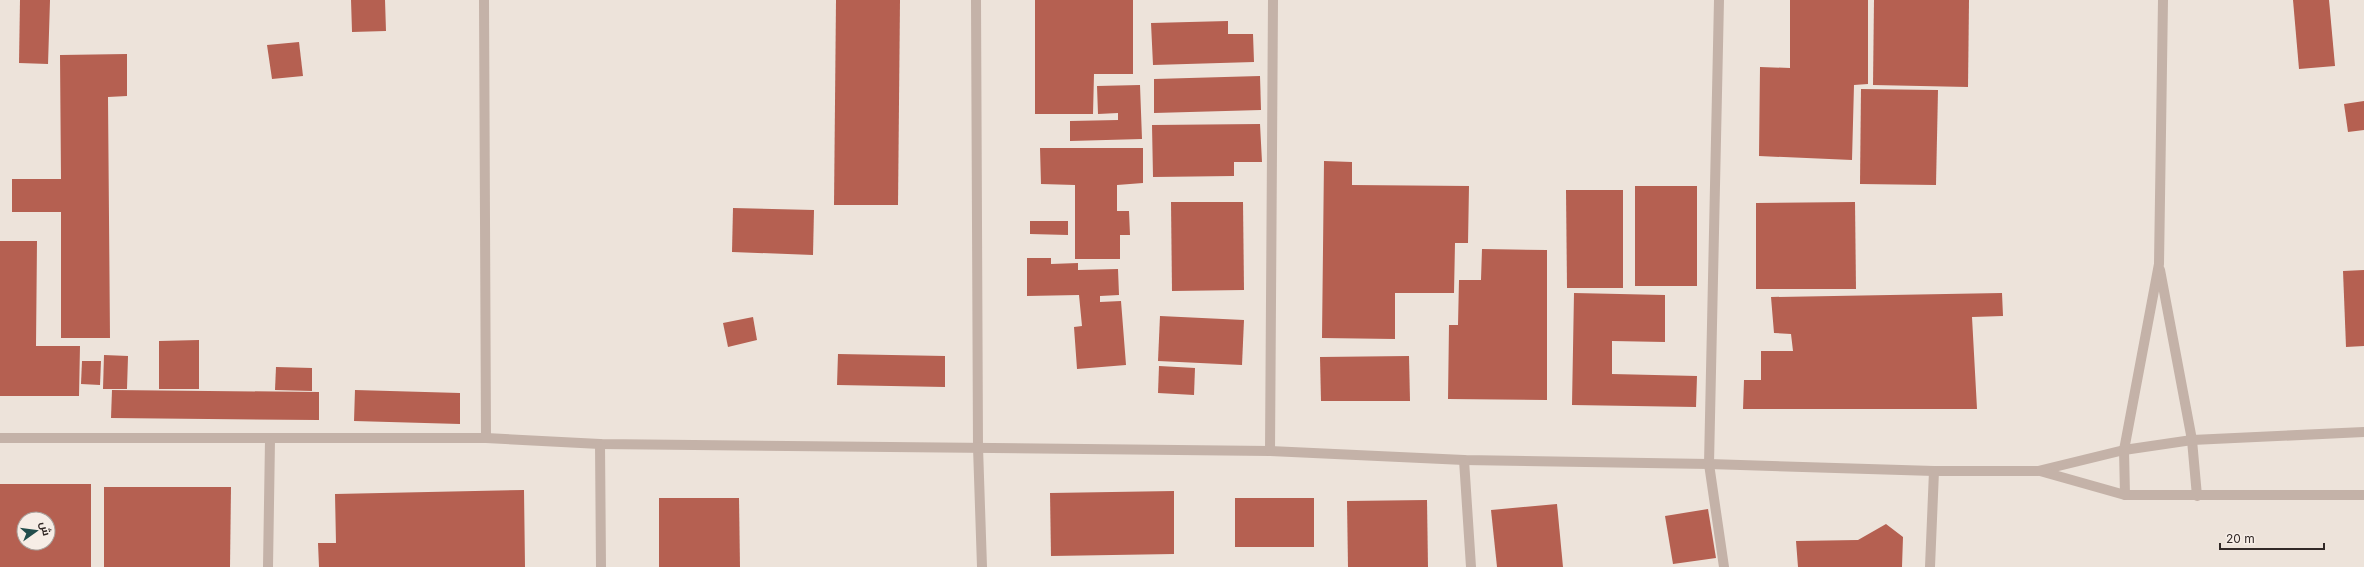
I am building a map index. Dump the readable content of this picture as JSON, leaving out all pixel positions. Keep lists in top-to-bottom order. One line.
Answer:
{"scale_bar":"20 m","north":"right"}
